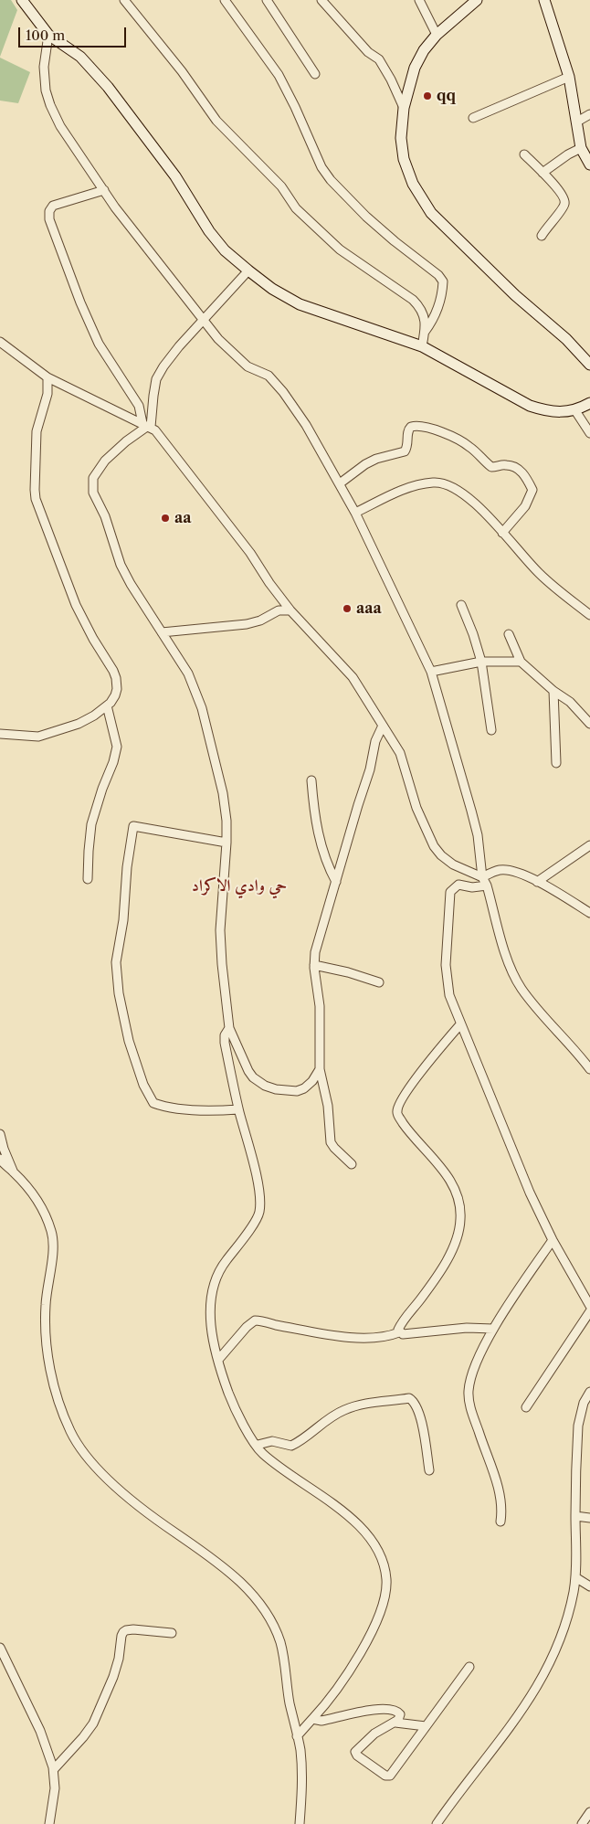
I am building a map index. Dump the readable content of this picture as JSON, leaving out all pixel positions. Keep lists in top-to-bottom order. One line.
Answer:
{"districts":["حي وادي الاكراد"],"places":["qq","aa","aaa"],"scale_bar":"100 m"}
